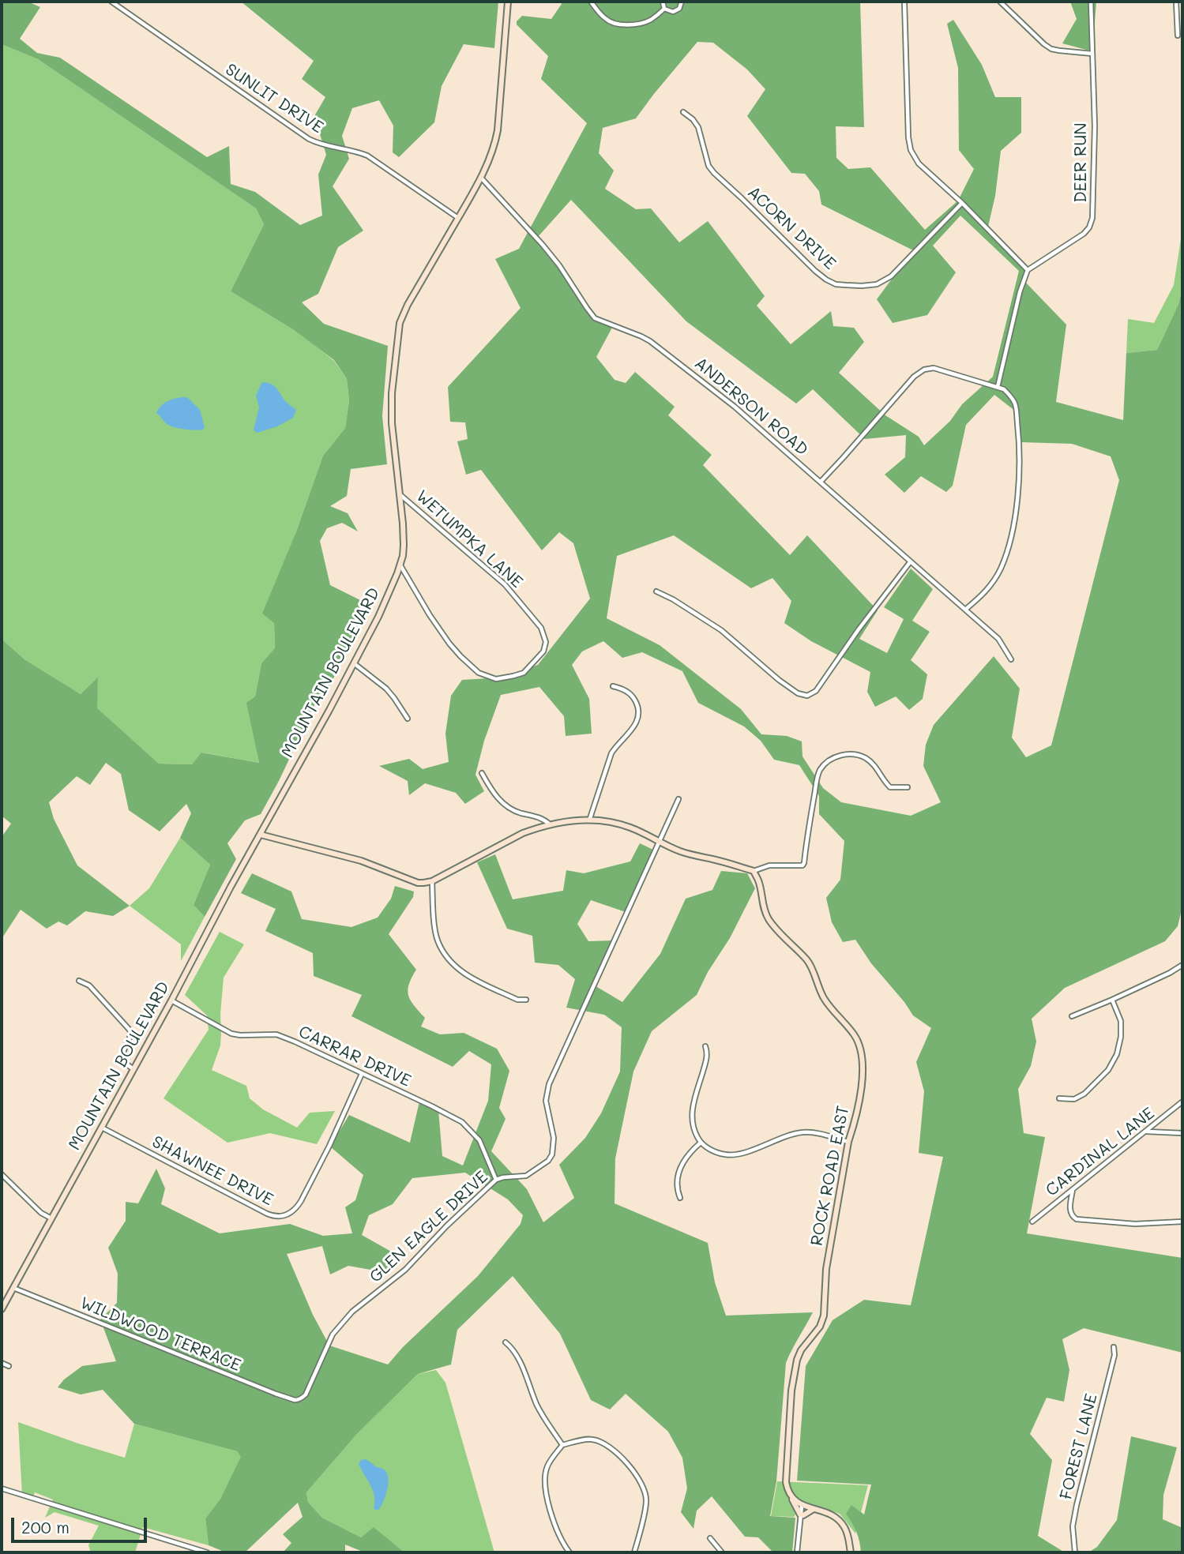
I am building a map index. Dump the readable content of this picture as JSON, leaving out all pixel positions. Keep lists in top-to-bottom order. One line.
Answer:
{"streets":{"street":["SUNLIT DRIVE","DEER RUN","ACORN DRIVE","ANDERSON ROAD","WETUMPKA LANE","MOUNTAIN BOULEVARD","CARRAR DRIVE","CARDINAL LANE","SHAWNEE DRIVE","ROCK ROAD EAST","GLEN EAGLE DRIVE","WILDWOOD TERRACE","FOREST LANE"]},"crossings":[["SUNLIT DRIVE","MOUNTAIN BOULEVARD"],["ANDERSON ROAD","MOUNTAIN BOULEVARD"],["WETUMPKA LANE","MOUNTAIN BOULEVARD"],["MOUNTAIN BOULEVARD","CARRAR DRIVE"],["MOUNTAIN BOULEVARD","SHAWNEE DRIVE"],["MOUNTAIN BOULEVARD","WILDWOOD TERRACE"],["CARRAR DRIVE","SHAWNEE DRIVE"],["CARRAR DRIVE","GLEN EAGLE DRIVE"],["GLEN EAGLE DRIVE","WILDWOOD TERRACE"]],"scale_bar":"200 m"}
